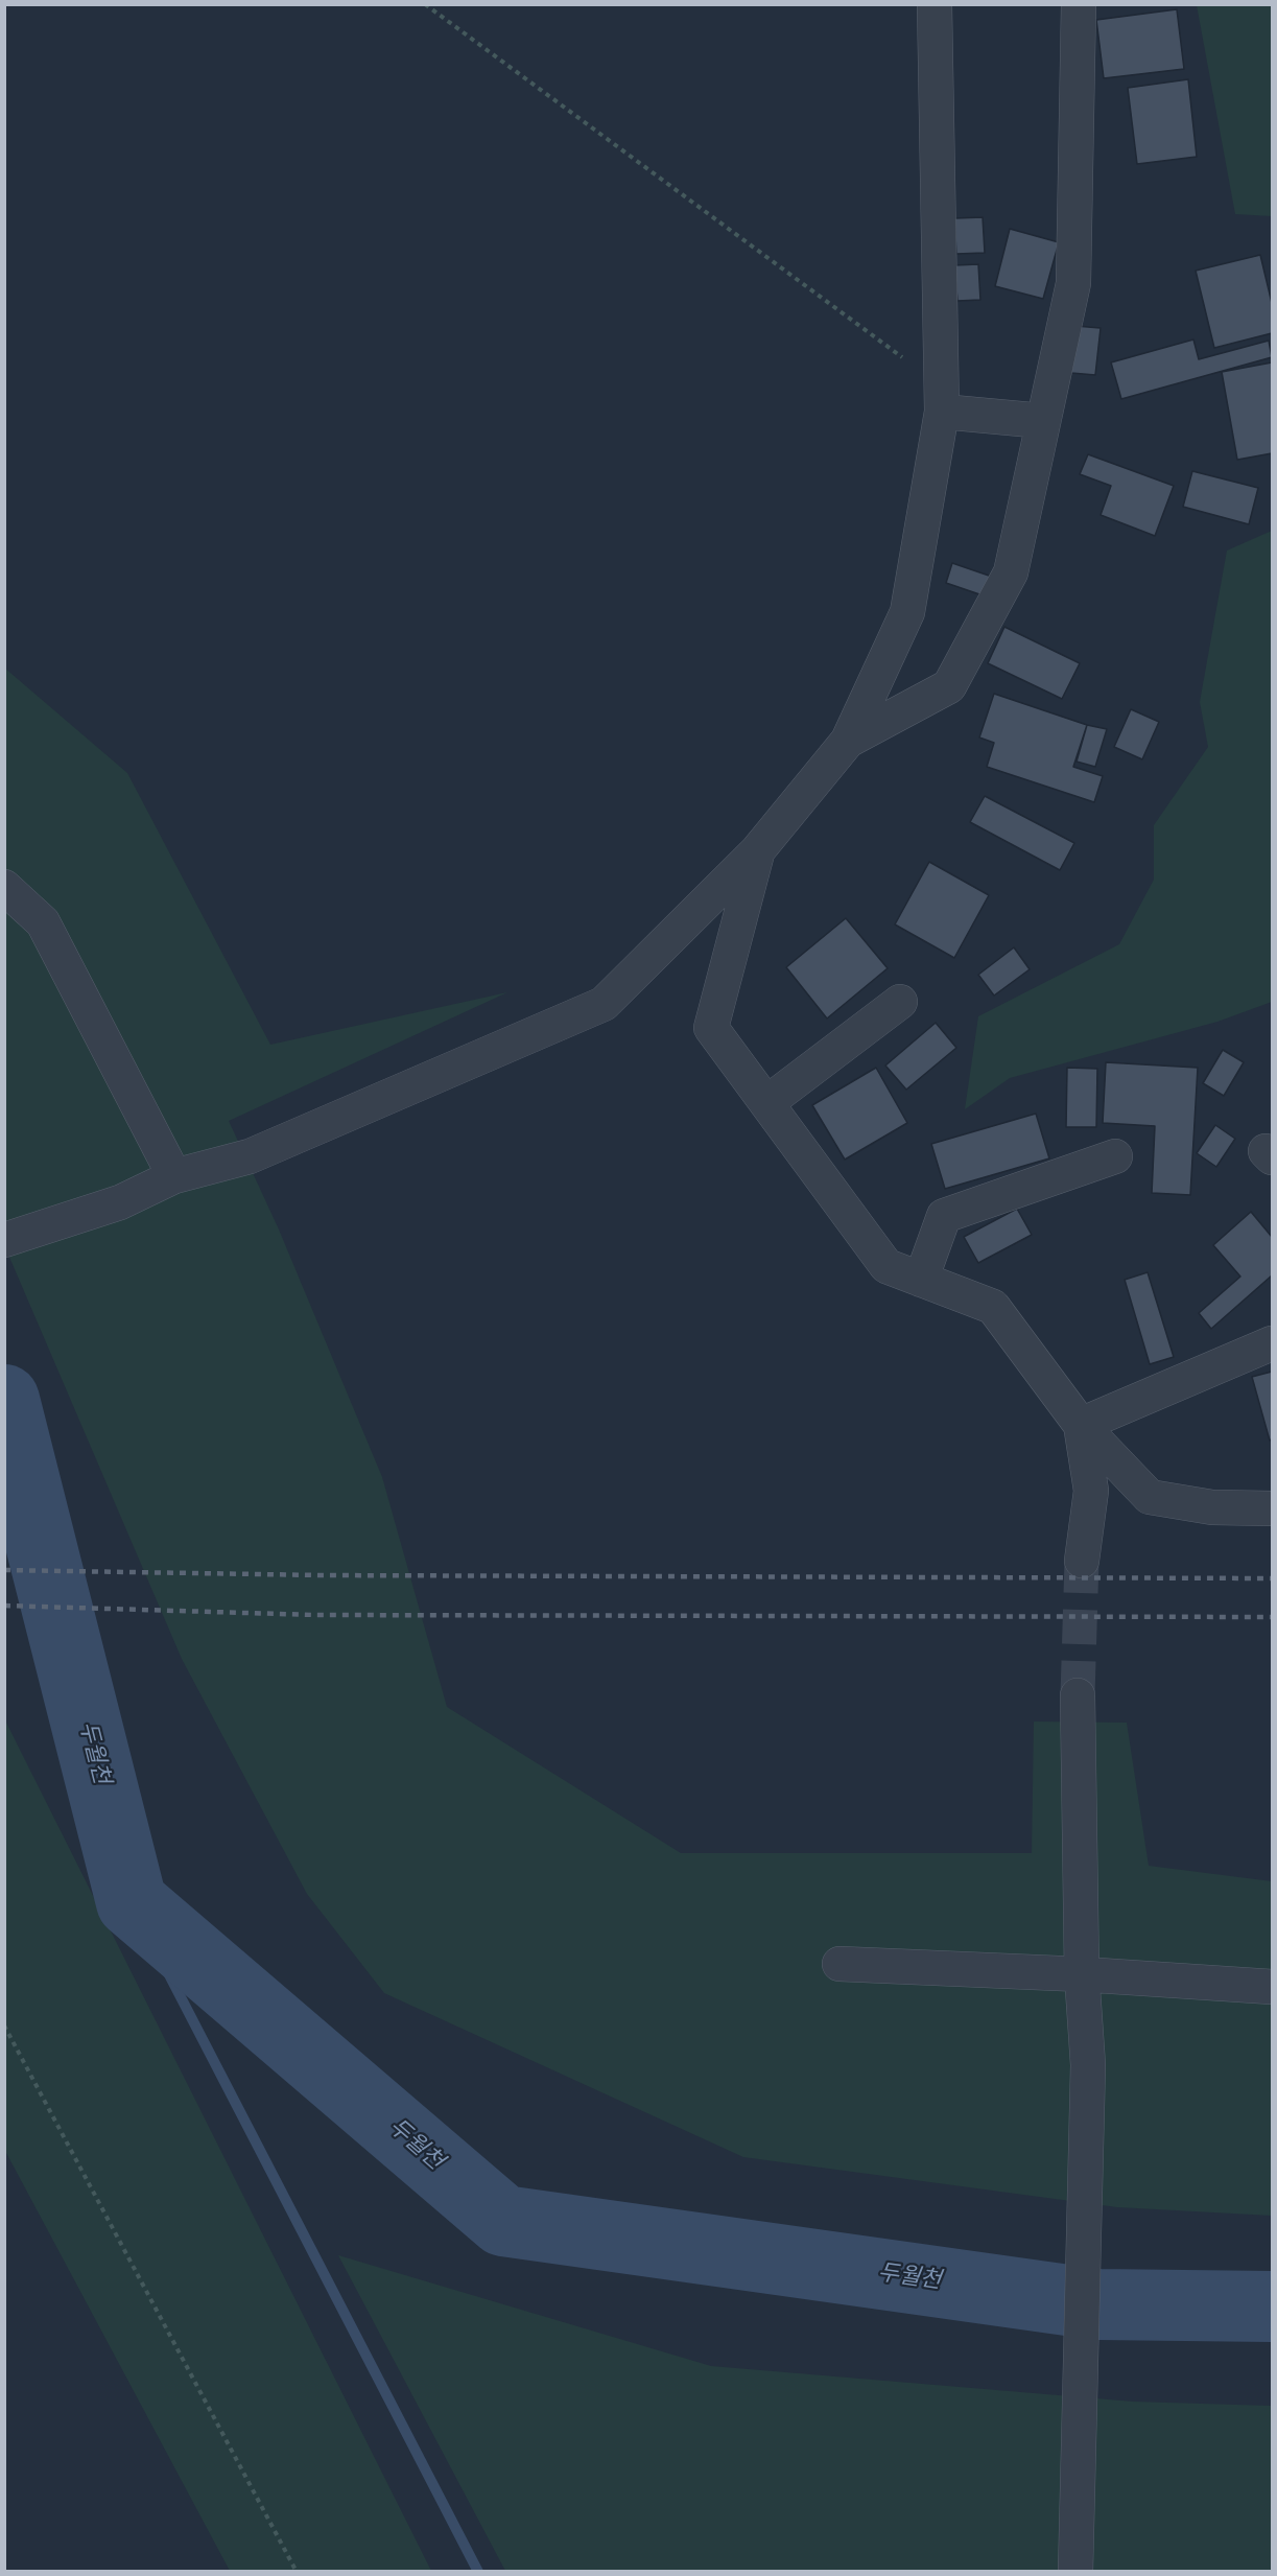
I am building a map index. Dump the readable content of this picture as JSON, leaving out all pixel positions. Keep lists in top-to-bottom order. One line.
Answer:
{"water":["두월천"]}
